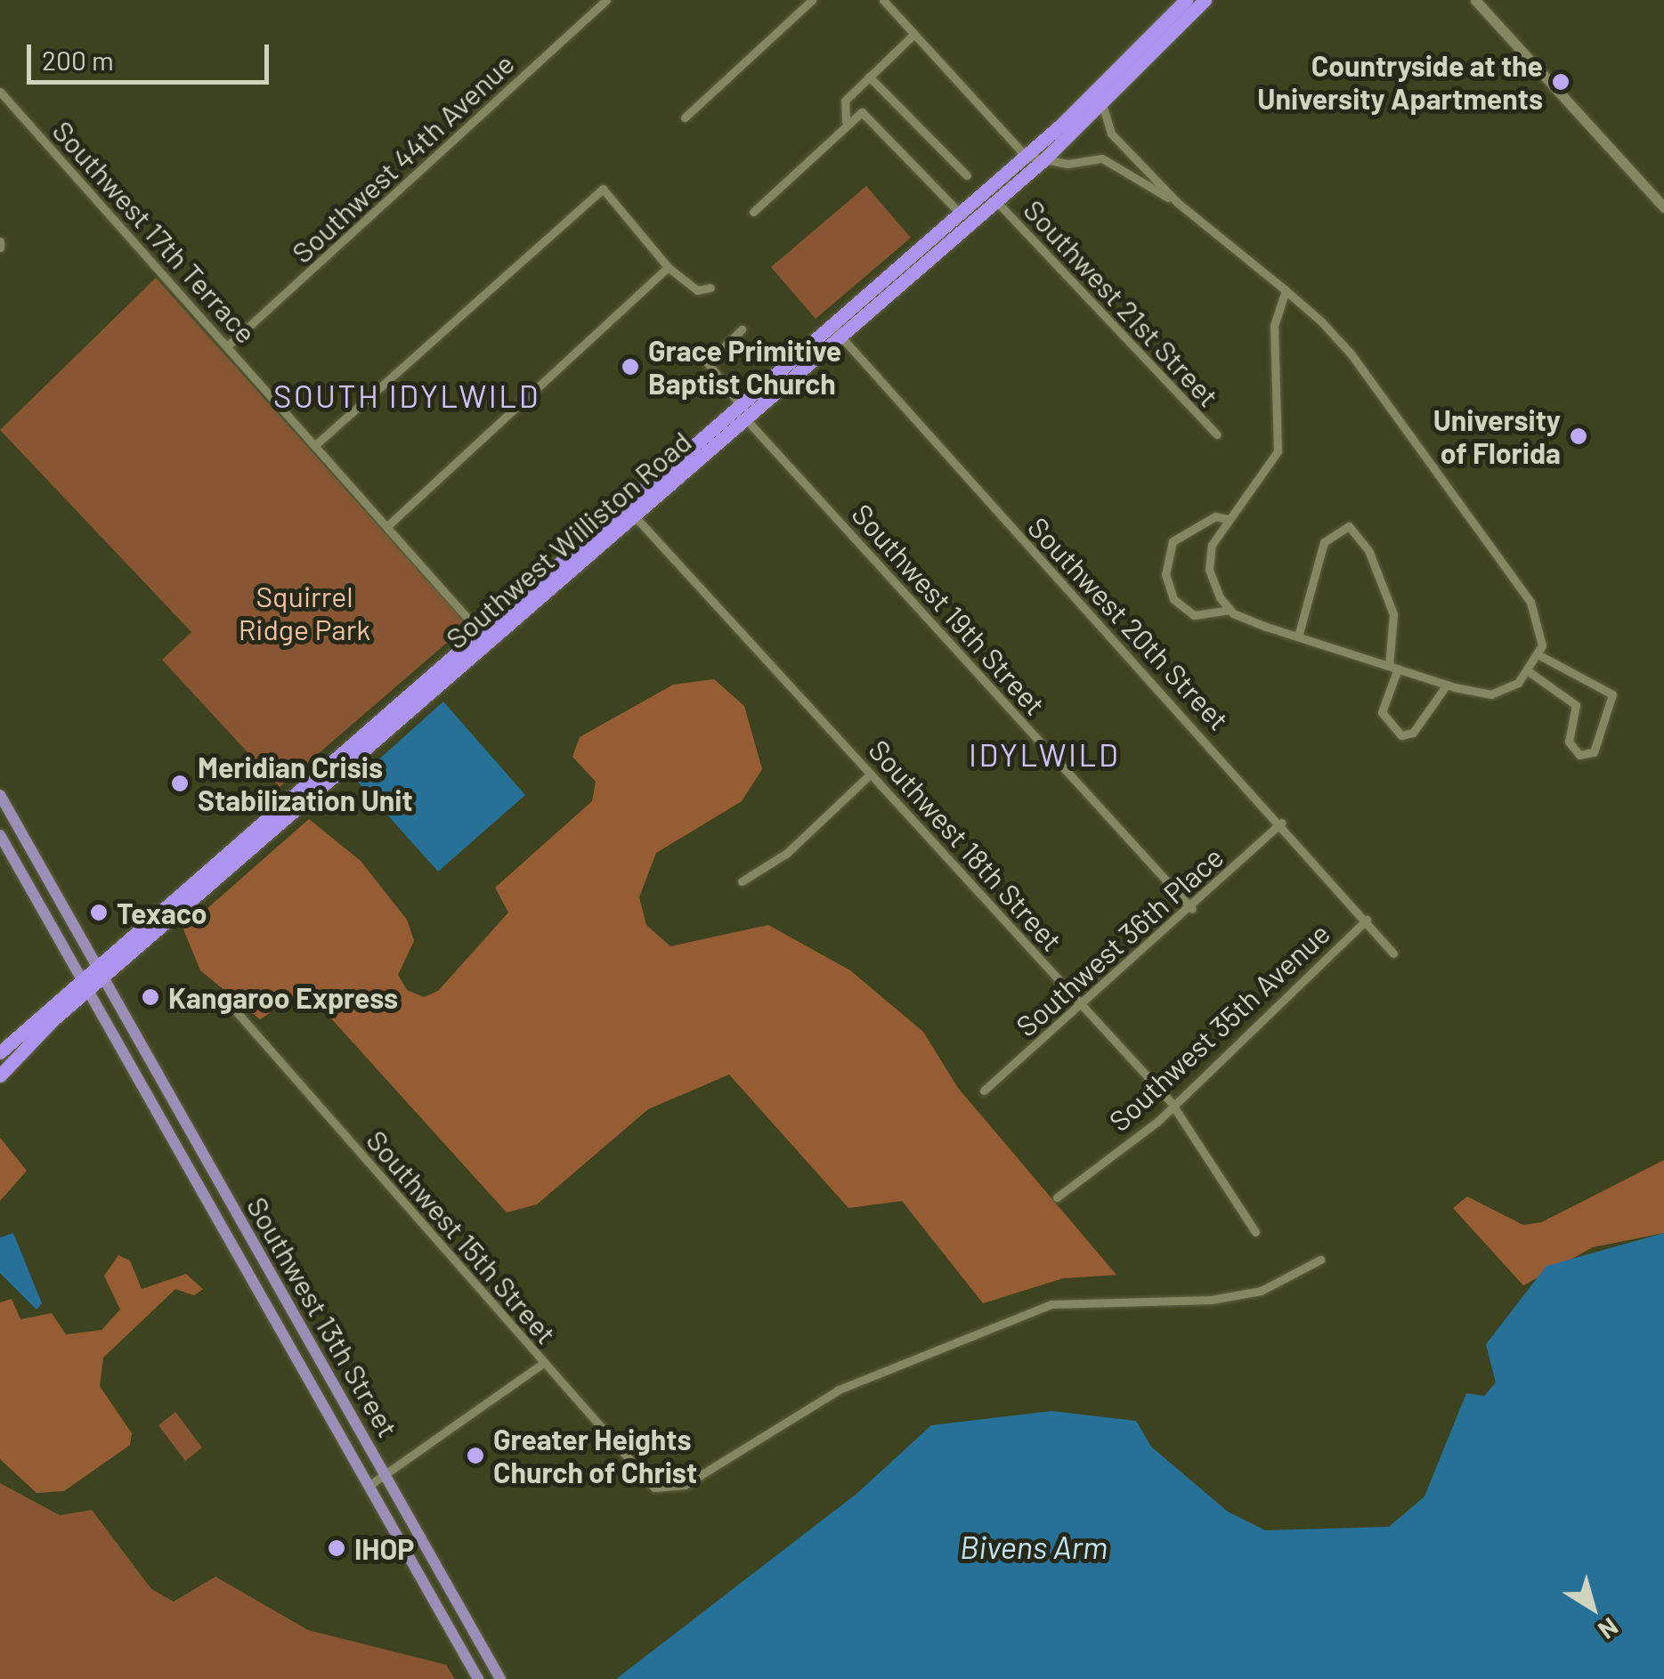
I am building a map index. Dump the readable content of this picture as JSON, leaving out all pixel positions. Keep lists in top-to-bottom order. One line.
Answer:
{"streets":{"highway":["Southwest Williston Road"],"main road":["Southwest 13th Street"],"street":["Southwest 44th Avenue","Southwest 17th Terrace","Southwest 21st Street","Southwest 19th Street","Southwest 20th Street","Southwest 18th Street","Southwest 36th Place","Southwest 35th Avenue","Southwest 15th Street"]},"crossings":[["Southwest 44th Avenue","Southwest 17th Terrace"],["Southwest 17th Terrace","Southwest Williston Road"],["Southwest 21st Street","Southwest Williston Road"],["Southwest Williston Road","Southwest 19th Street"],["Southwest Williston Road","Southwest 20th Street"],["Southwest Williston Road","Southwest 18th Street"],["Southwest Williston Road","Southwest 13th Street"],["Southwest 19th Street","Southwest 36th Place"],["Southwest 20th Street","Southwest 36th Place"],["Southwest 20th Street","Southwest 35th Avenue"],["Southwest 18th Street","Southwest 36th Place"],["Southwest 18th Street","Southwest 35th Avenue"]],"districts":["SOUTH IDYLWILD","IDYLWILD"],"water":["Bivens Arm"],"parks":["Squirrel Ridge Park"],"places":["Countryside at the University Apartments","Grace Primitive Baptist Church","University of Florida","Meridian Crisis Stabilization Unit","Texaco","Kangaroo Express","Greater Heights Church of Christ","IHOP"],"scale_bar":"200 m","north":"bottom right"}
